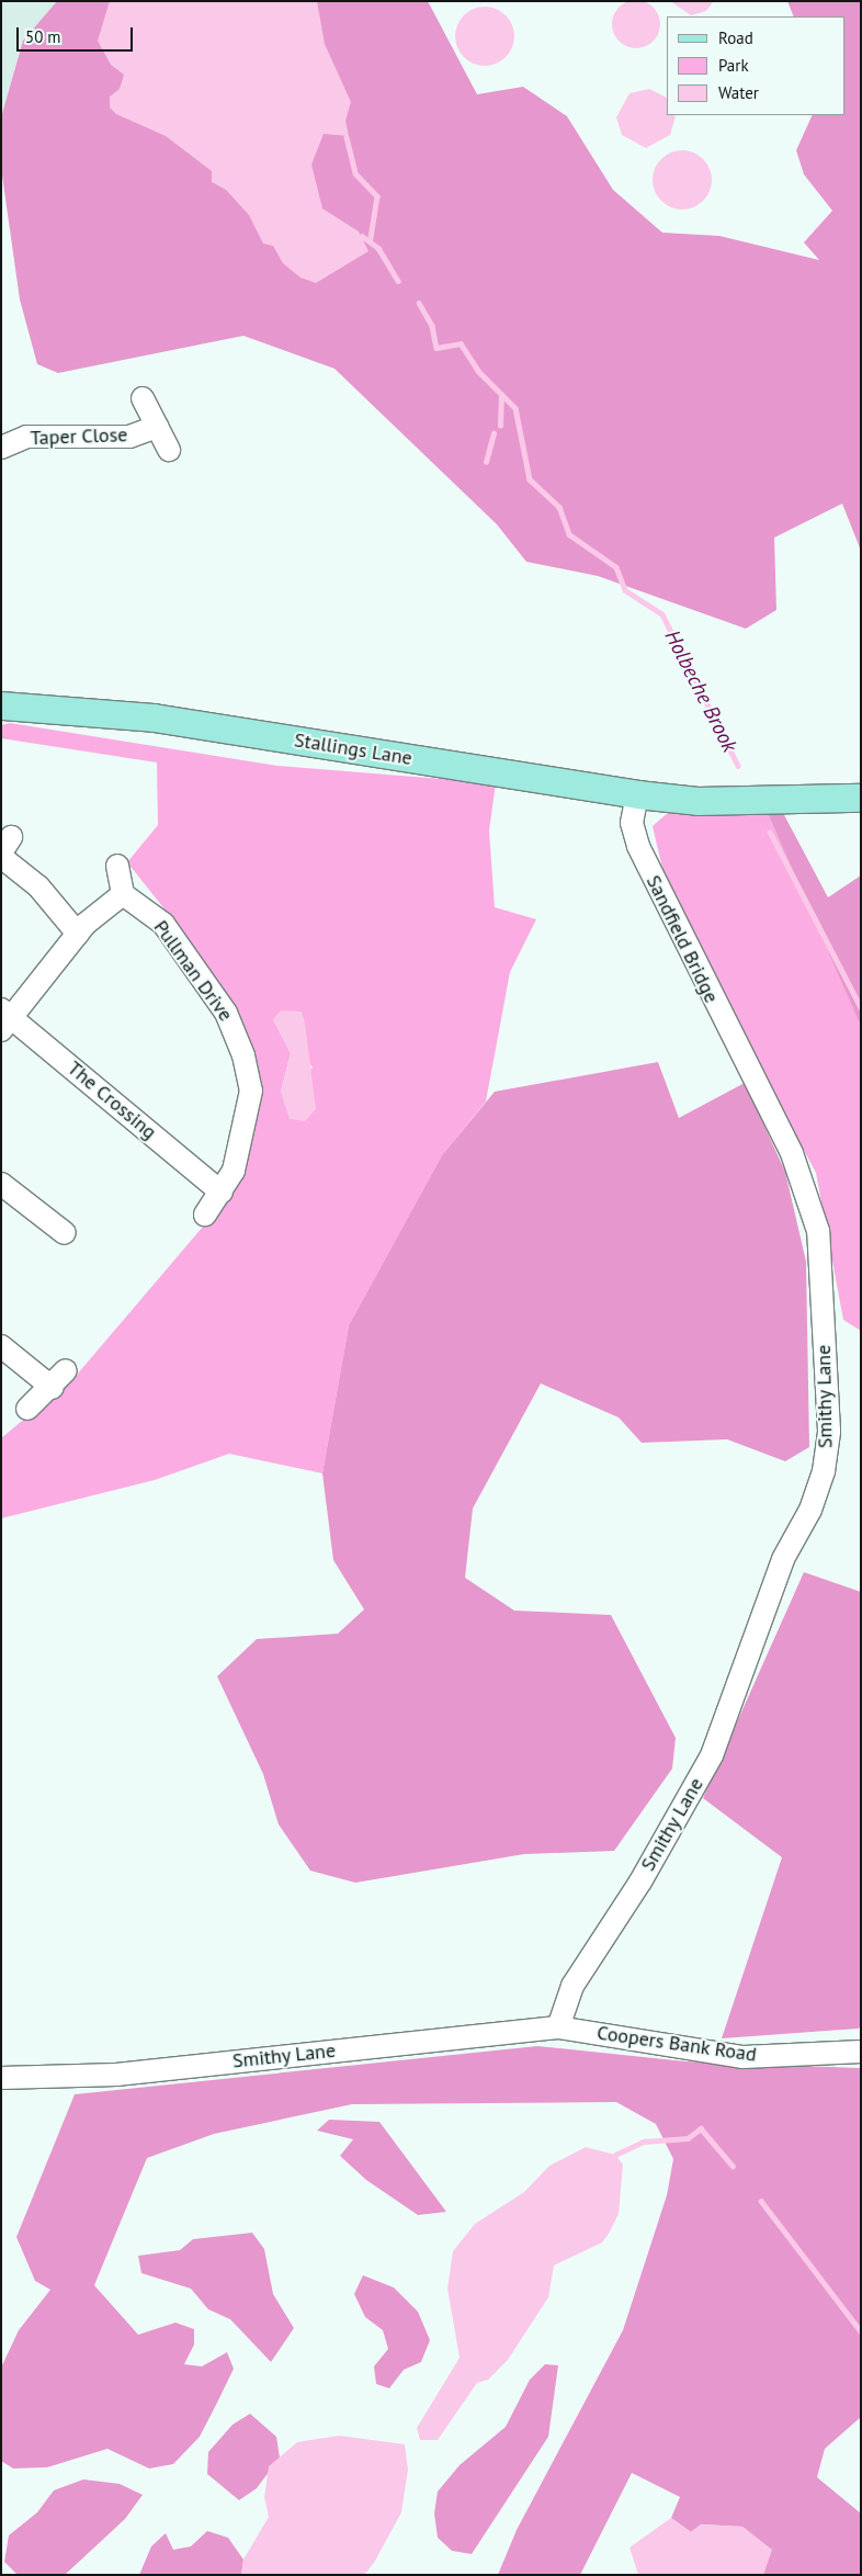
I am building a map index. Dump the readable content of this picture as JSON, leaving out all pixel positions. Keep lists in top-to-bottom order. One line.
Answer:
{"streets":{"main road":["Stallings Lane"],"street":["Taper Close","Sandfield Bridge","Pullman Drive","The Crossing","Smithy Lane","Coopers Bank Road"]},"crossings":[["Stallings Lane","Sandfield Bridge"],["Sandfield Bridge","Smithy Lane"],["Pullman Drive","The Crossing"],["Smithy Lane","Coopers Bank Road"]],"water":["Holbeche Brook"],"legend":["Road","Park","Water"],"scale_bar":"50 m"}
